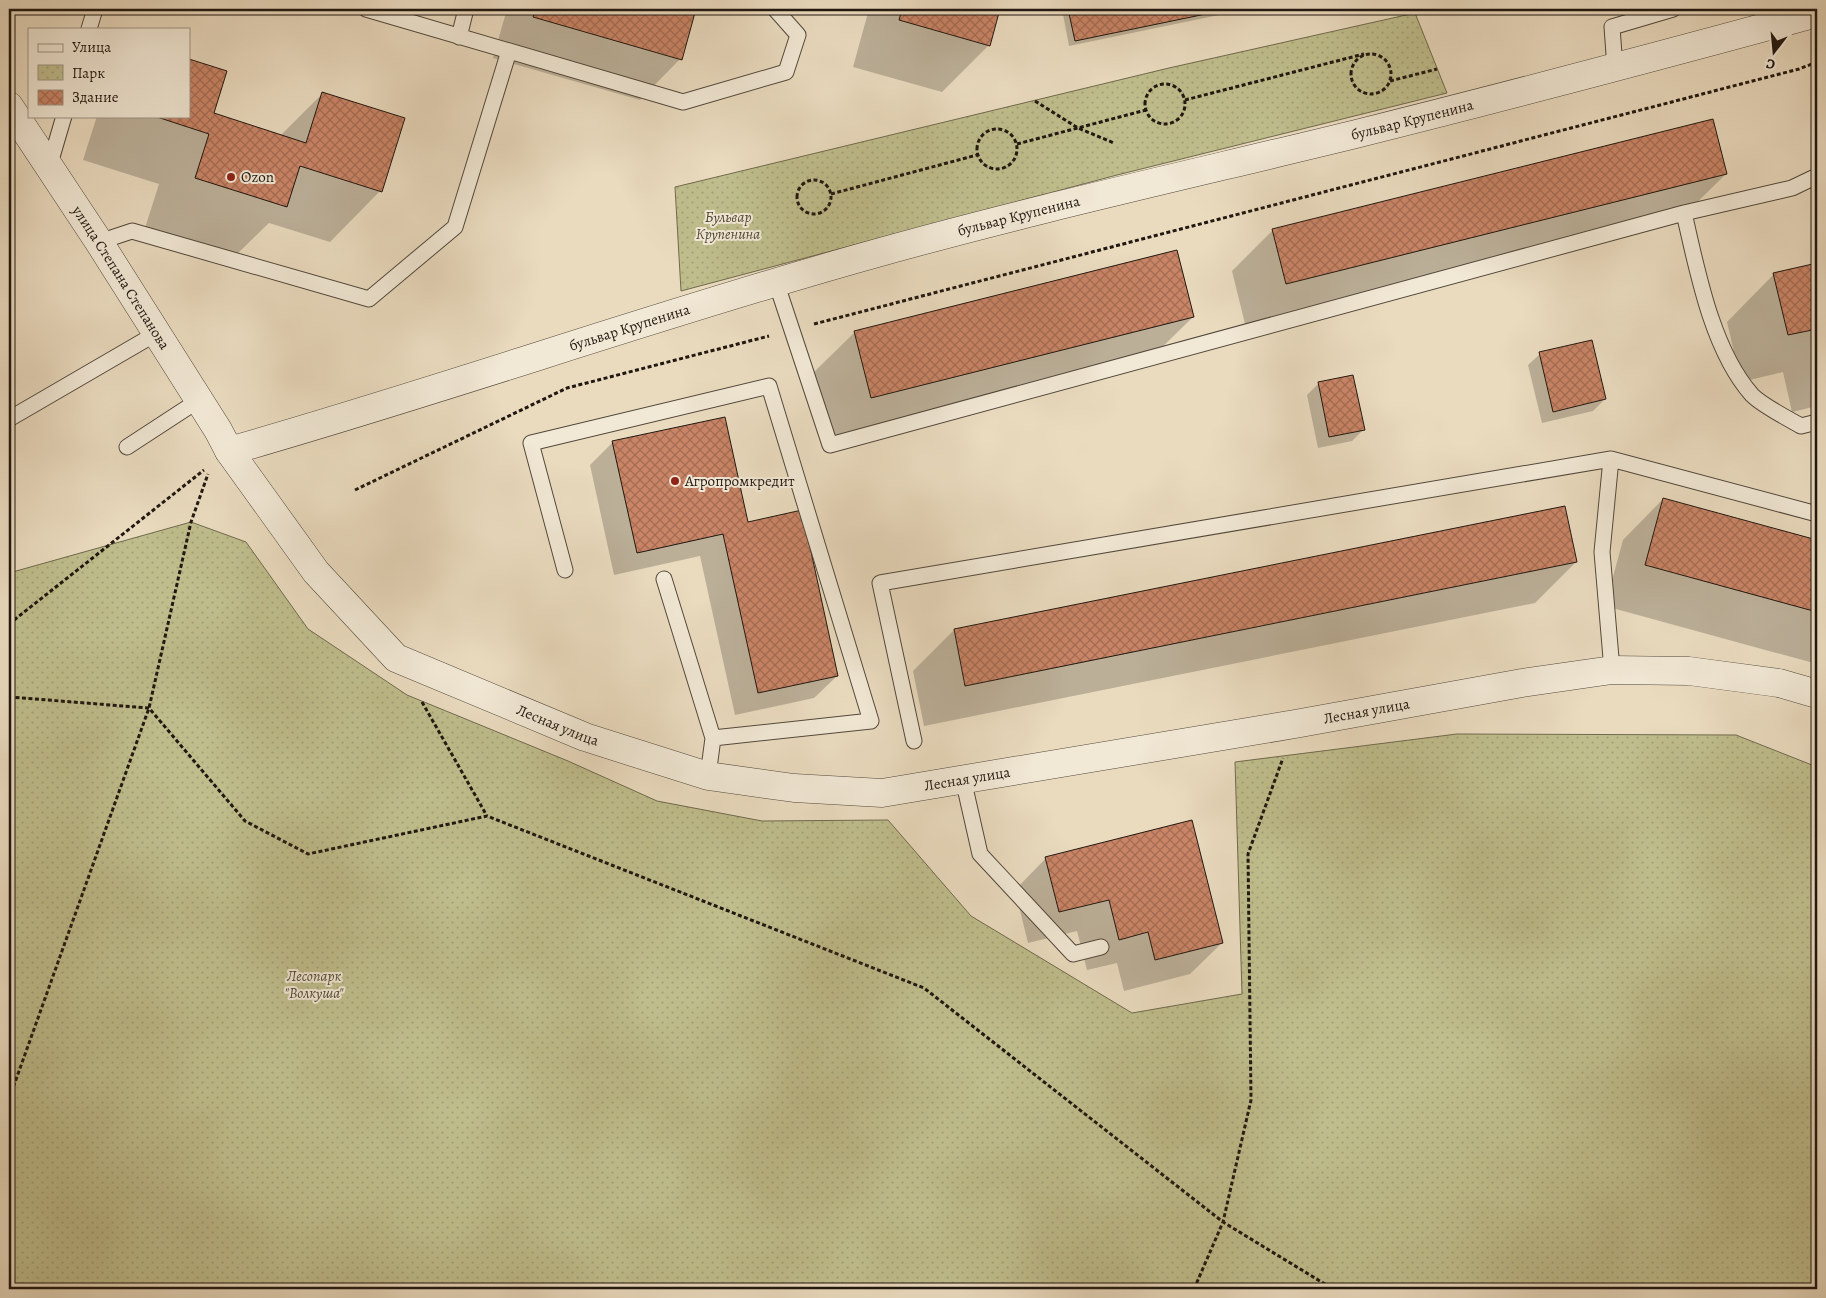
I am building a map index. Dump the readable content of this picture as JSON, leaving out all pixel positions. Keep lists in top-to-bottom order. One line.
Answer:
{"streets":{"street":["бульвар Крупенина","улица Степана Степанова","Лесная улица"]},"crossings":[["бульвар Крупенина","улица Степана Степанова"],["бульвар Крупенина","Лесная улица"],["улица Степана Степанова","Лесная улица"]],"parks":["Бульвар Крупенина","Лесопарк \"Волкуша\""],"places":["Ozon","Агропромкредит"],"legend":["Улица","Парк","Здание"],"north":"bottom"}
